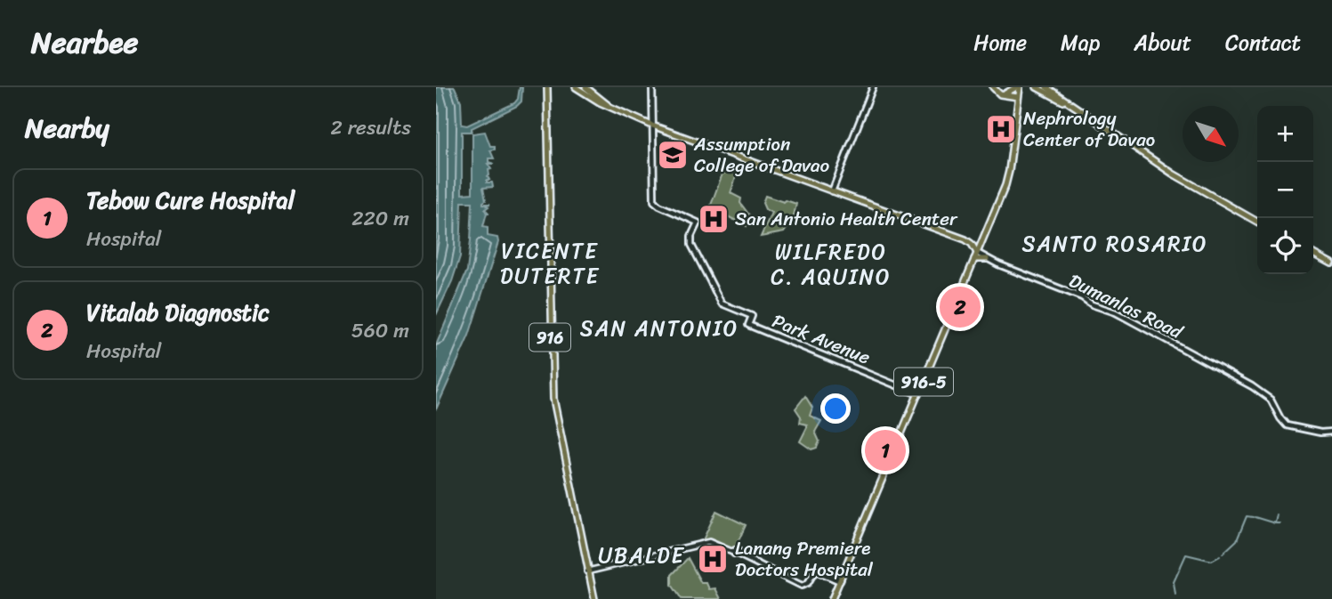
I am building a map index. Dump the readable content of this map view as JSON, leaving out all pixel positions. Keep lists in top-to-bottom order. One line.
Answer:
{"streets":{"main road":["916","916-5"],"street":["Dumanlas Road","Park Avenue"]},"crossings":[["Dumanlas Road","916-5"],["Park Avenue","916-5"]],"districts":["SANTO ROSARIO","VICENTE DUTERTE","WILFREDO C. AQUINO","SAN ANTONIO","UBALDE"],"places":{"hospital":["Nephrology Center of Davao","San Antonio Health Center","Lanang Premiere Doctors Hospital"],"school or university":["Assumption College of Davao"]},"north":"bottom right","page":{"header":"Nearbee","nav":["Home","Map","About","Contact"],"heading":["Nearby","2 results"],"map_buttons":["+","−"],"list":[{"mark":"1","name":"Tebow Cure Hospital","note":"Hospital","value":"220 m"},{"mark":"2","name":"Vitalab Diagnostic","note":"Hospital","value":"560 m"}],"pins":["2","1"]}}
